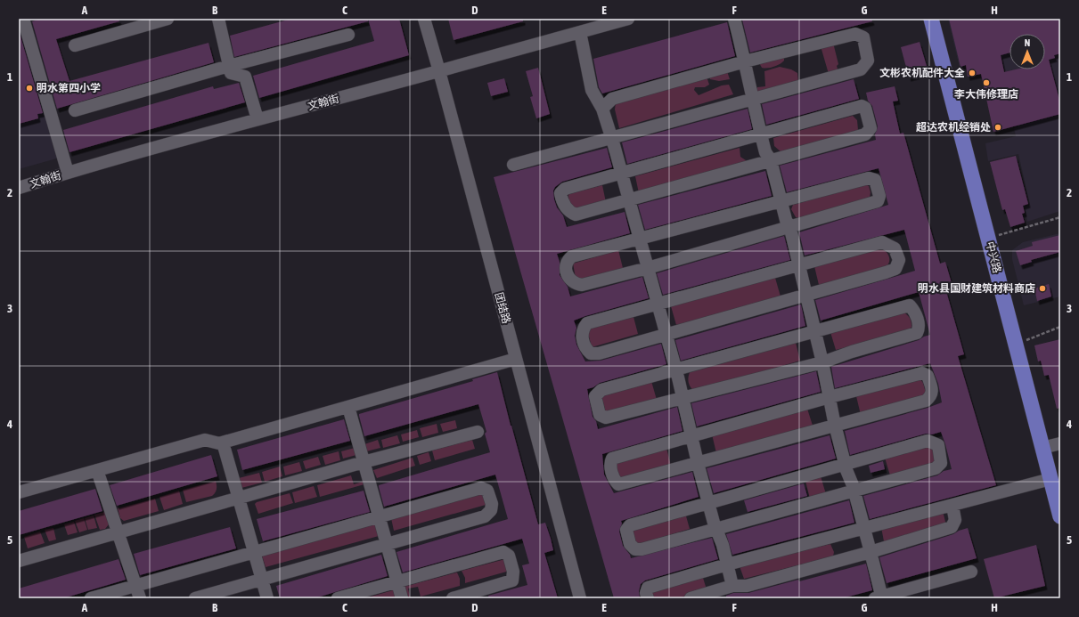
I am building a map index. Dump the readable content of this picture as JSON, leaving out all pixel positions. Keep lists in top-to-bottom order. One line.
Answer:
{"streets":{"main road":["中兴路"],"street":["文翰街","团结路"]},"crossings":[["文翰街","团结路"]],"places":["文彬农机配件大全","李大伟修理店","明水第四小学","超达农机经销处","明水县国财建筑材料商店"],"north":"top","grid":{"columns":["A","B","C","D","E","F","G","H"],"rows":["1","2","3","4","5"]}}
